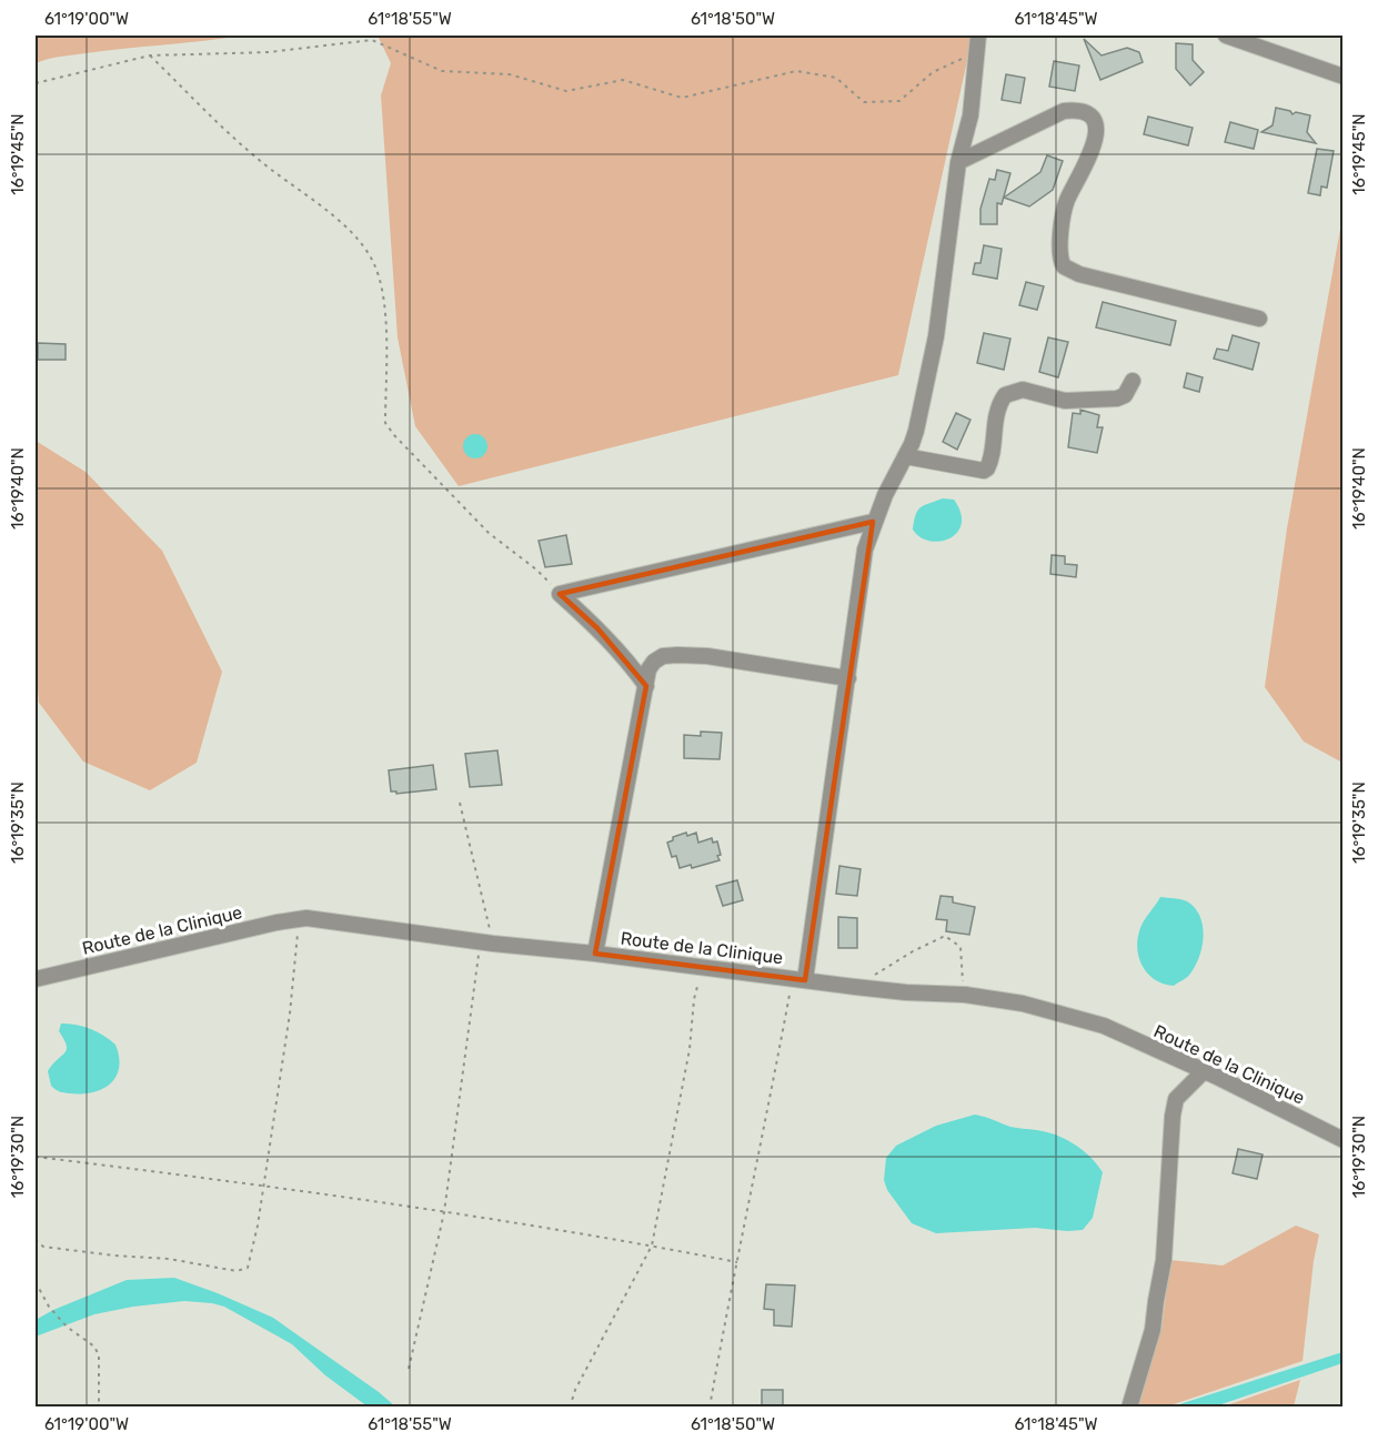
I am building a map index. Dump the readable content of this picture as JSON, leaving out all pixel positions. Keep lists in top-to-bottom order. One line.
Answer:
{"streets":{"street":["Route de la Clinique"]},"coordinates":["61°19'00\"W","61°18'55\"W","61°18'50\"W","61°18'45\"W","16°19'45\"N","16°19'40\"N","16°19'35\"N","16°19'30\"N"]}
